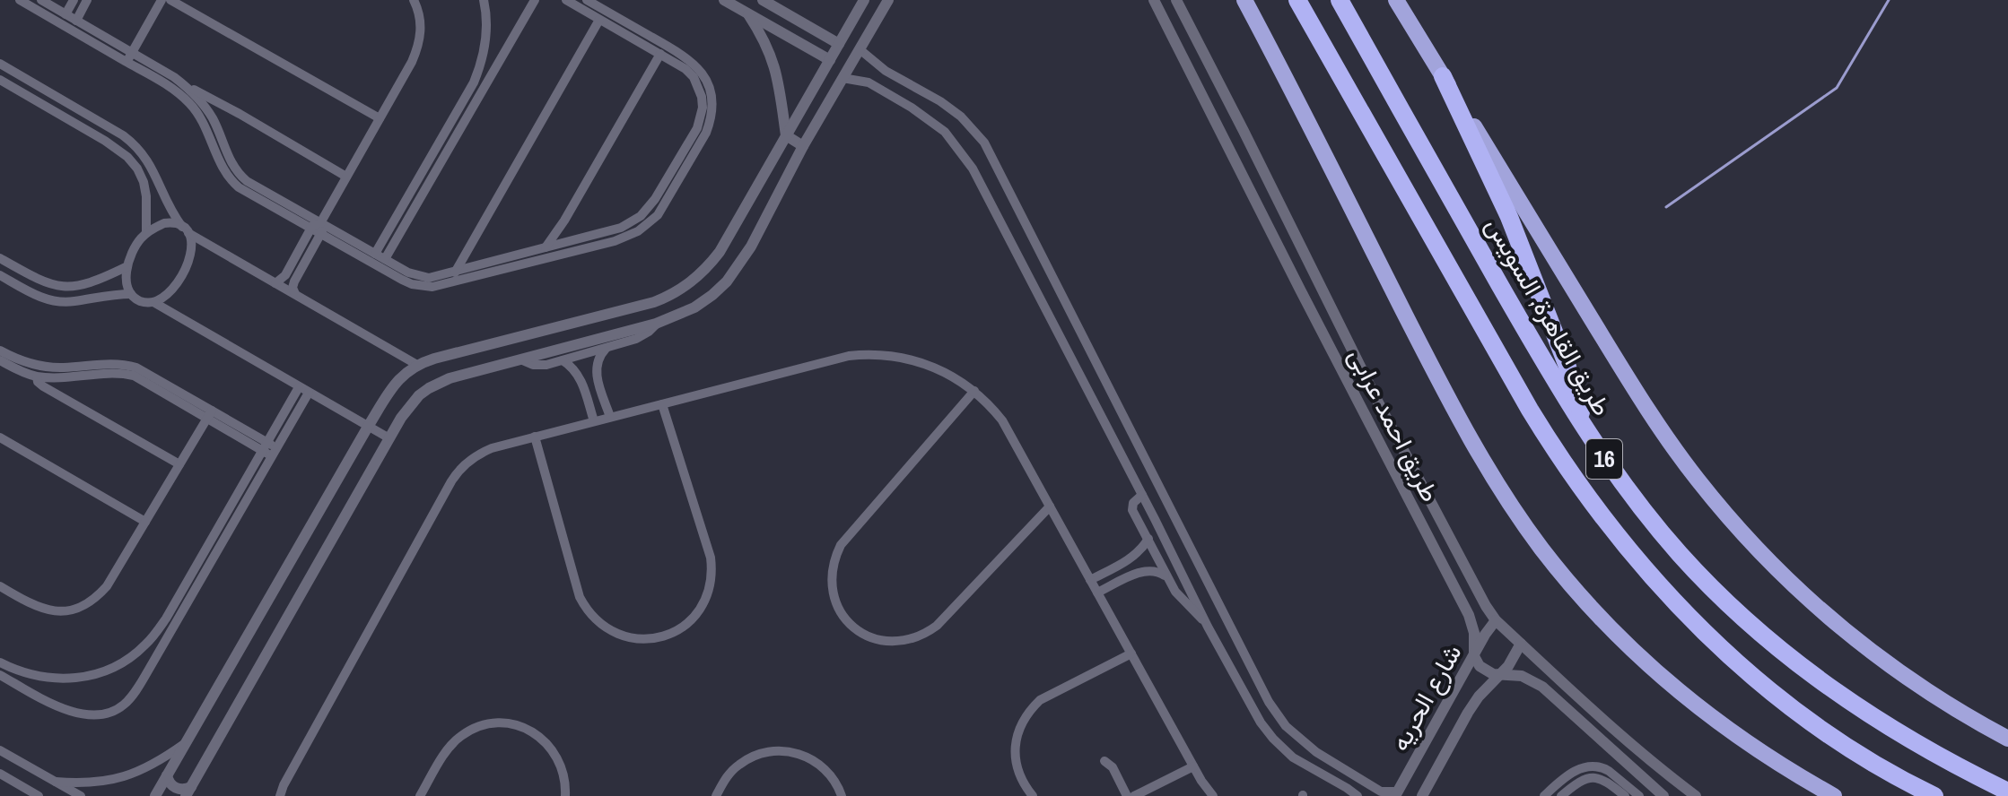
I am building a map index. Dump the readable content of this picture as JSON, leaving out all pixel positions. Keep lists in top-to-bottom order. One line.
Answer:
{"streets":{"highway":["طريق القاهرة, السويس","16"],"street":["طريق احمد عرابى","شارع الحريه"]},"crossings":[["طريق احمد عرابى","شارع الحريه"]]}
